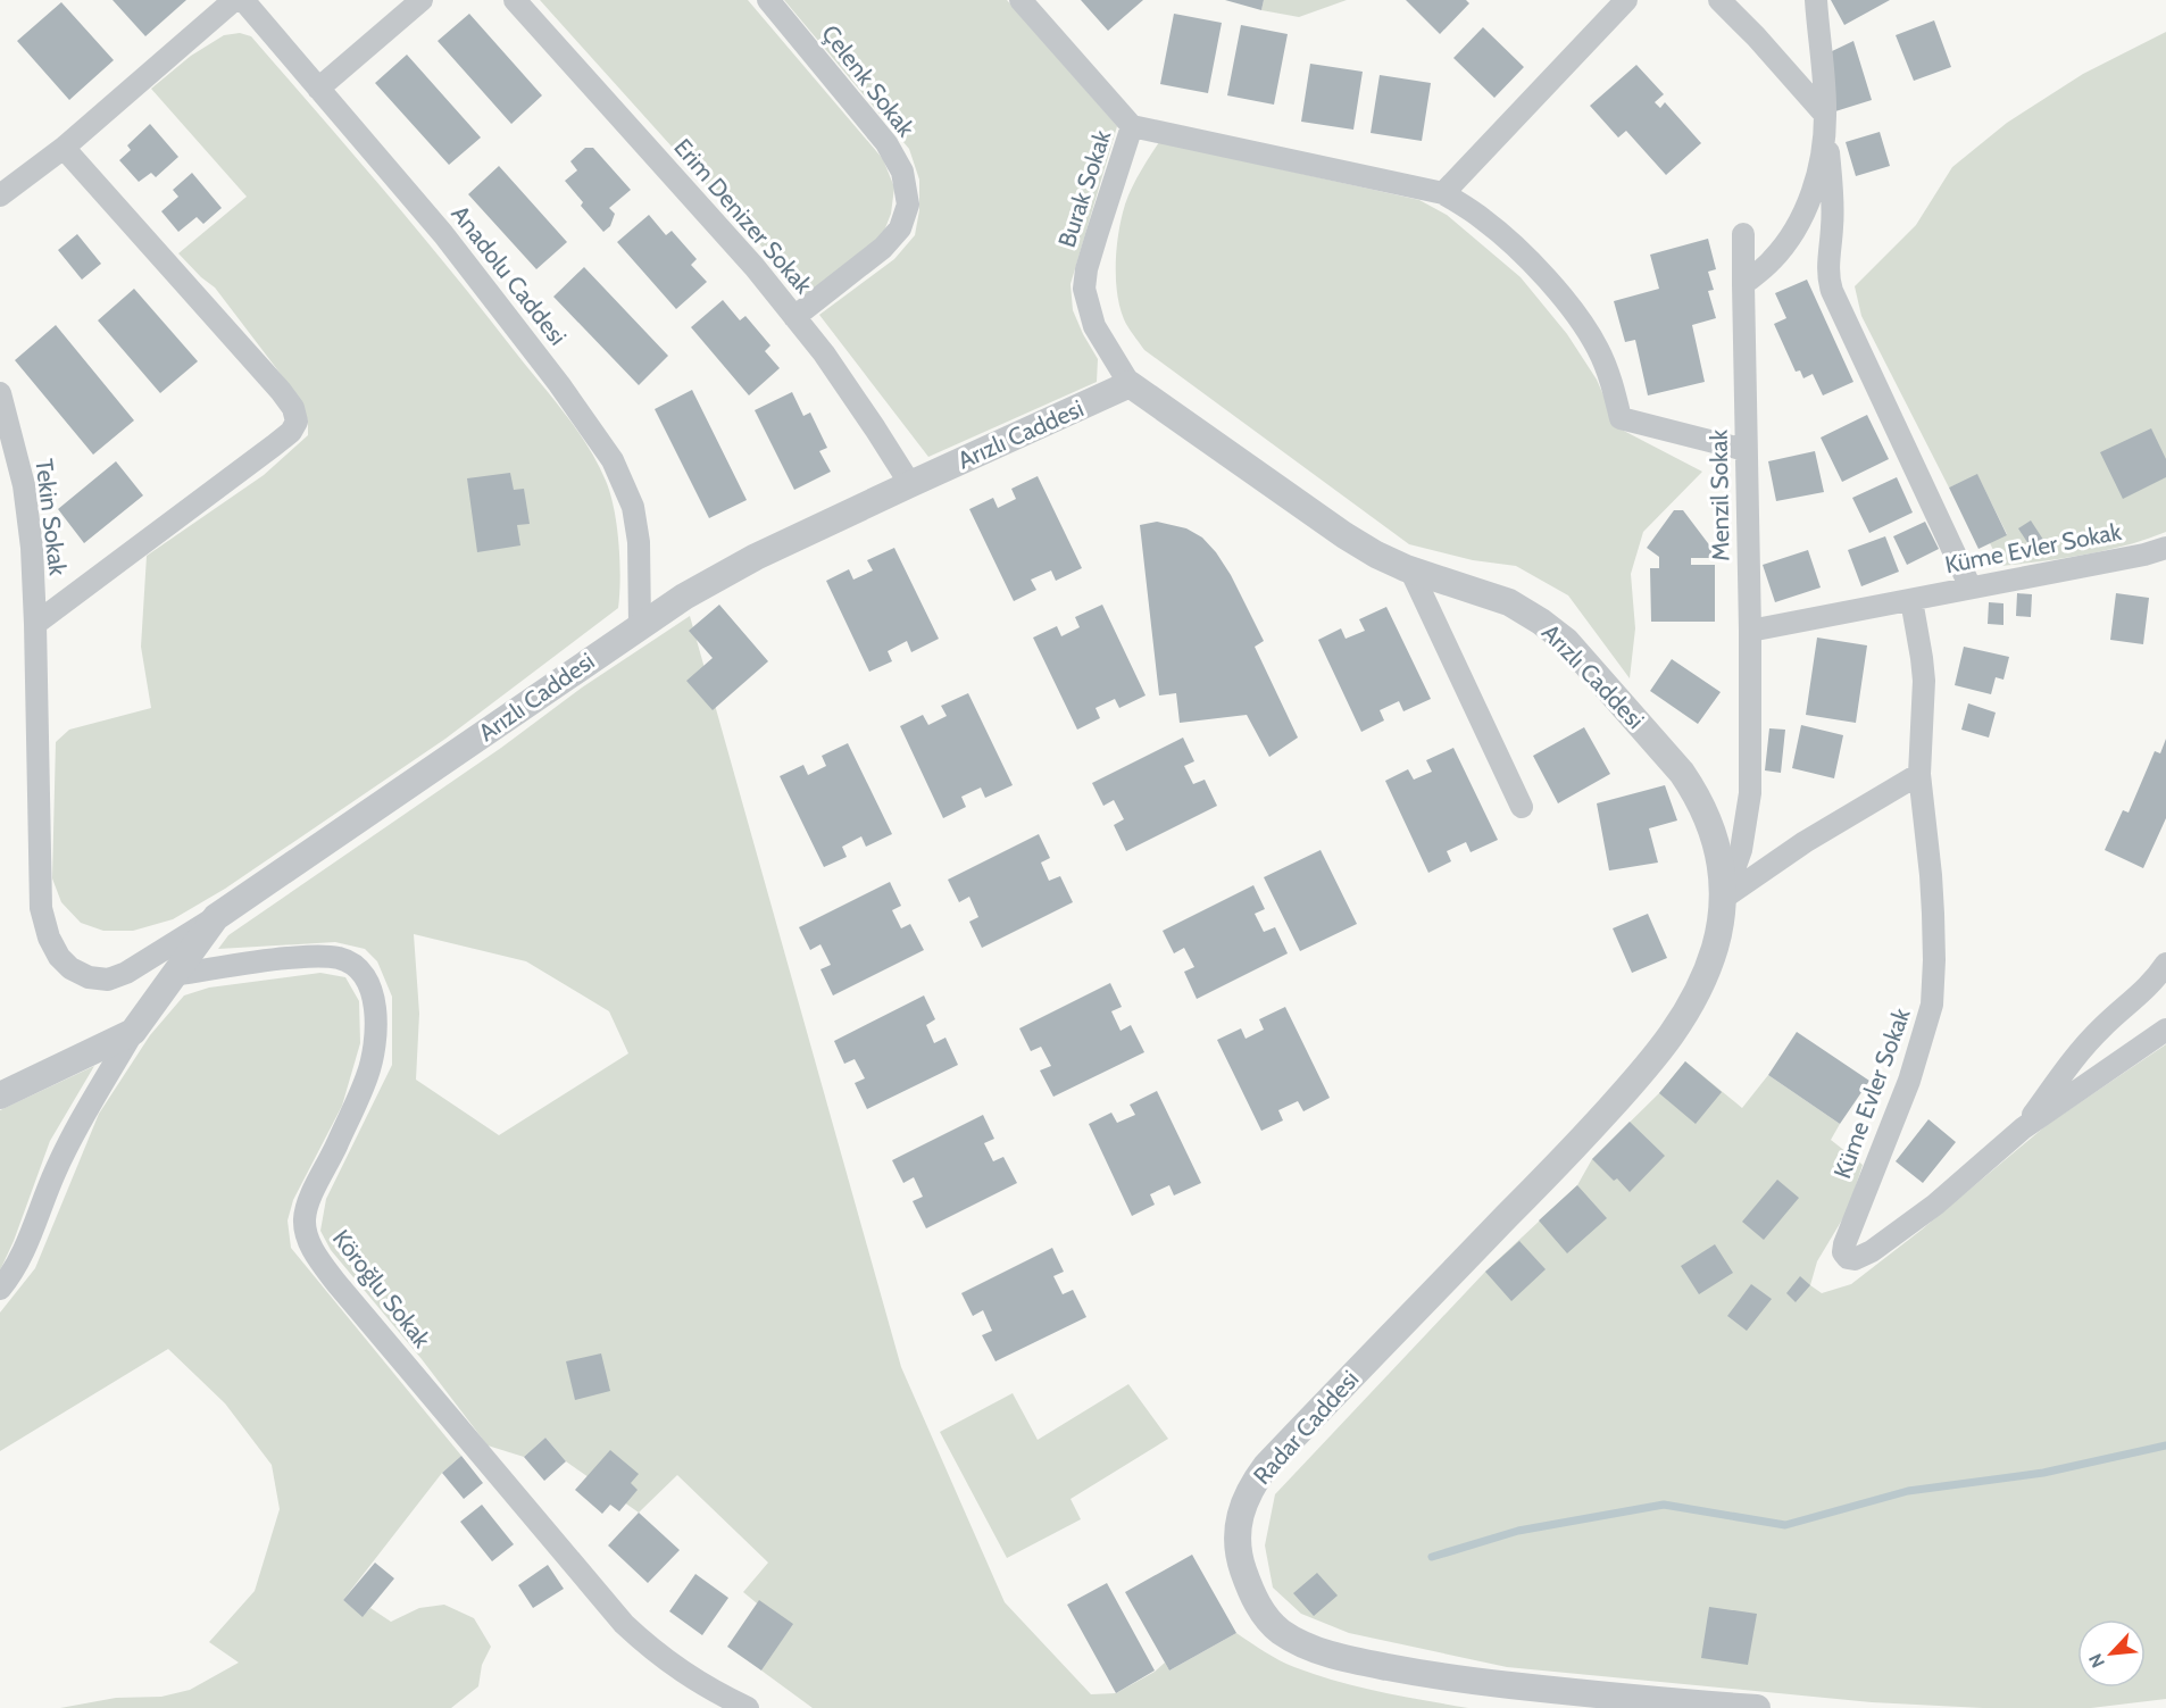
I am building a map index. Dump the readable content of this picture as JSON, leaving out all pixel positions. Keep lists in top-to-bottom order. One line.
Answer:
{"streets":{"street":["Çelenk Sokak","Burak Sokak","Erim Denizer Sokak","Anadolu Caddesi","Arızlı Caddesi","Menzil Sokak","Tekin Sokak","Küme Evler Sokak","Köroğlu Sokak","Radar Caddesi"]},"crossings":[["Çelenk Sokak","Erim Denizer Sokak"],["Burak Sokak","Arızlı Caddesi"],["Erim Denizer Sokak","Arızlı Caddesi"],["Anadolu Caddesi","Arızlı Caddesi"],["Arızlı Caddesi","Menzil Sokak"],["Arızlı Caddesi","Tekin Sokak"],["Arızlı Caddesi","Köroğlu Sokak"],["Arızlı Caddesi","Radar Caddesi"],["Menzil Sokak","Küme Evler Sokak"],["Menzil Sokak","Radar Caddesi"]],"north":"bottom left"}
